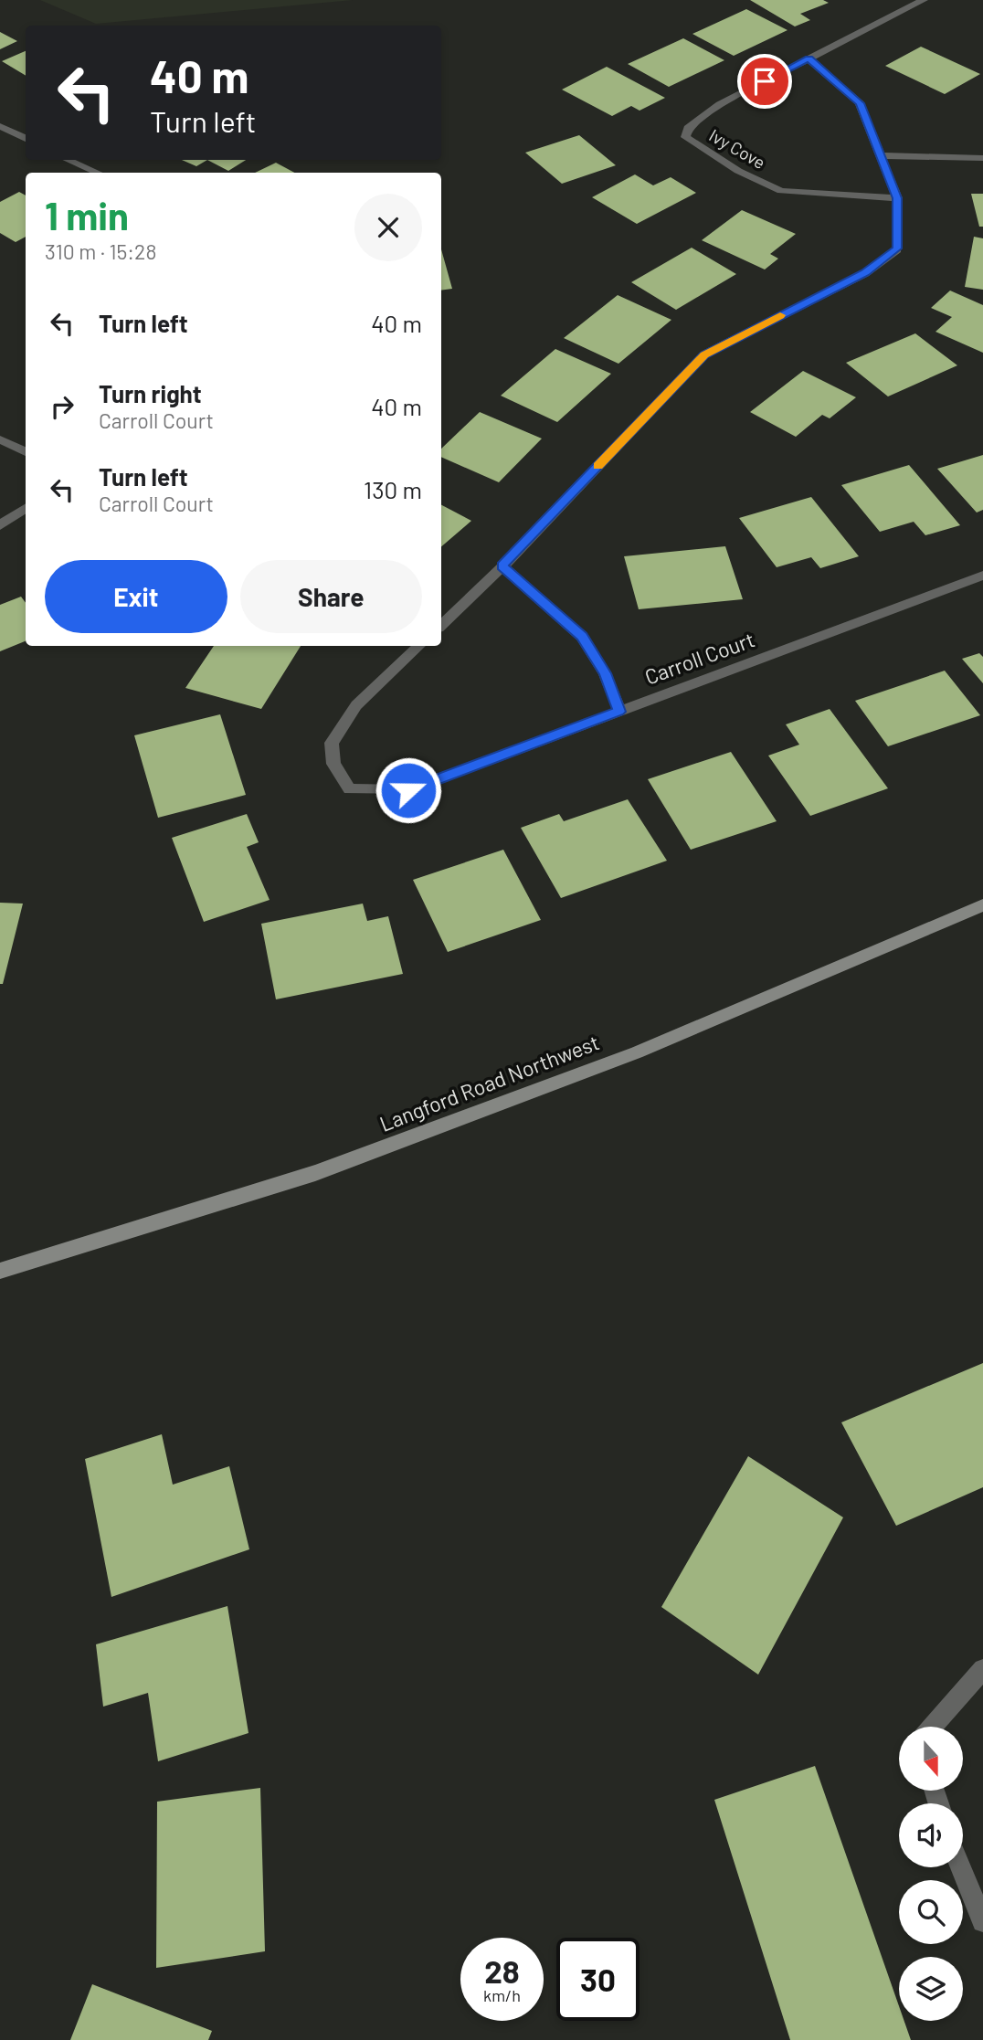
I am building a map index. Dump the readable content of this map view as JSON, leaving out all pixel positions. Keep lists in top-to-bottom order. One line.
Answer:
{"streets":{"street":["Ivy Cove","Carroll Court","Langford Road Northwest"]},"north":"bottom","page":{"turn":["40 m","Turn left"],"heading":["1 min","310 m · 15:28"],"list":[{"name":"Turn left","value":"40 m"},{"name":"Turn right","note":"Carroll Court","value":"40 m"},{"name":"Turn left","note":"Carroll Court","value":"130 m"}],"buttons":["Exit","Share"],"speed":"28 km/h","limit":"30"}}
